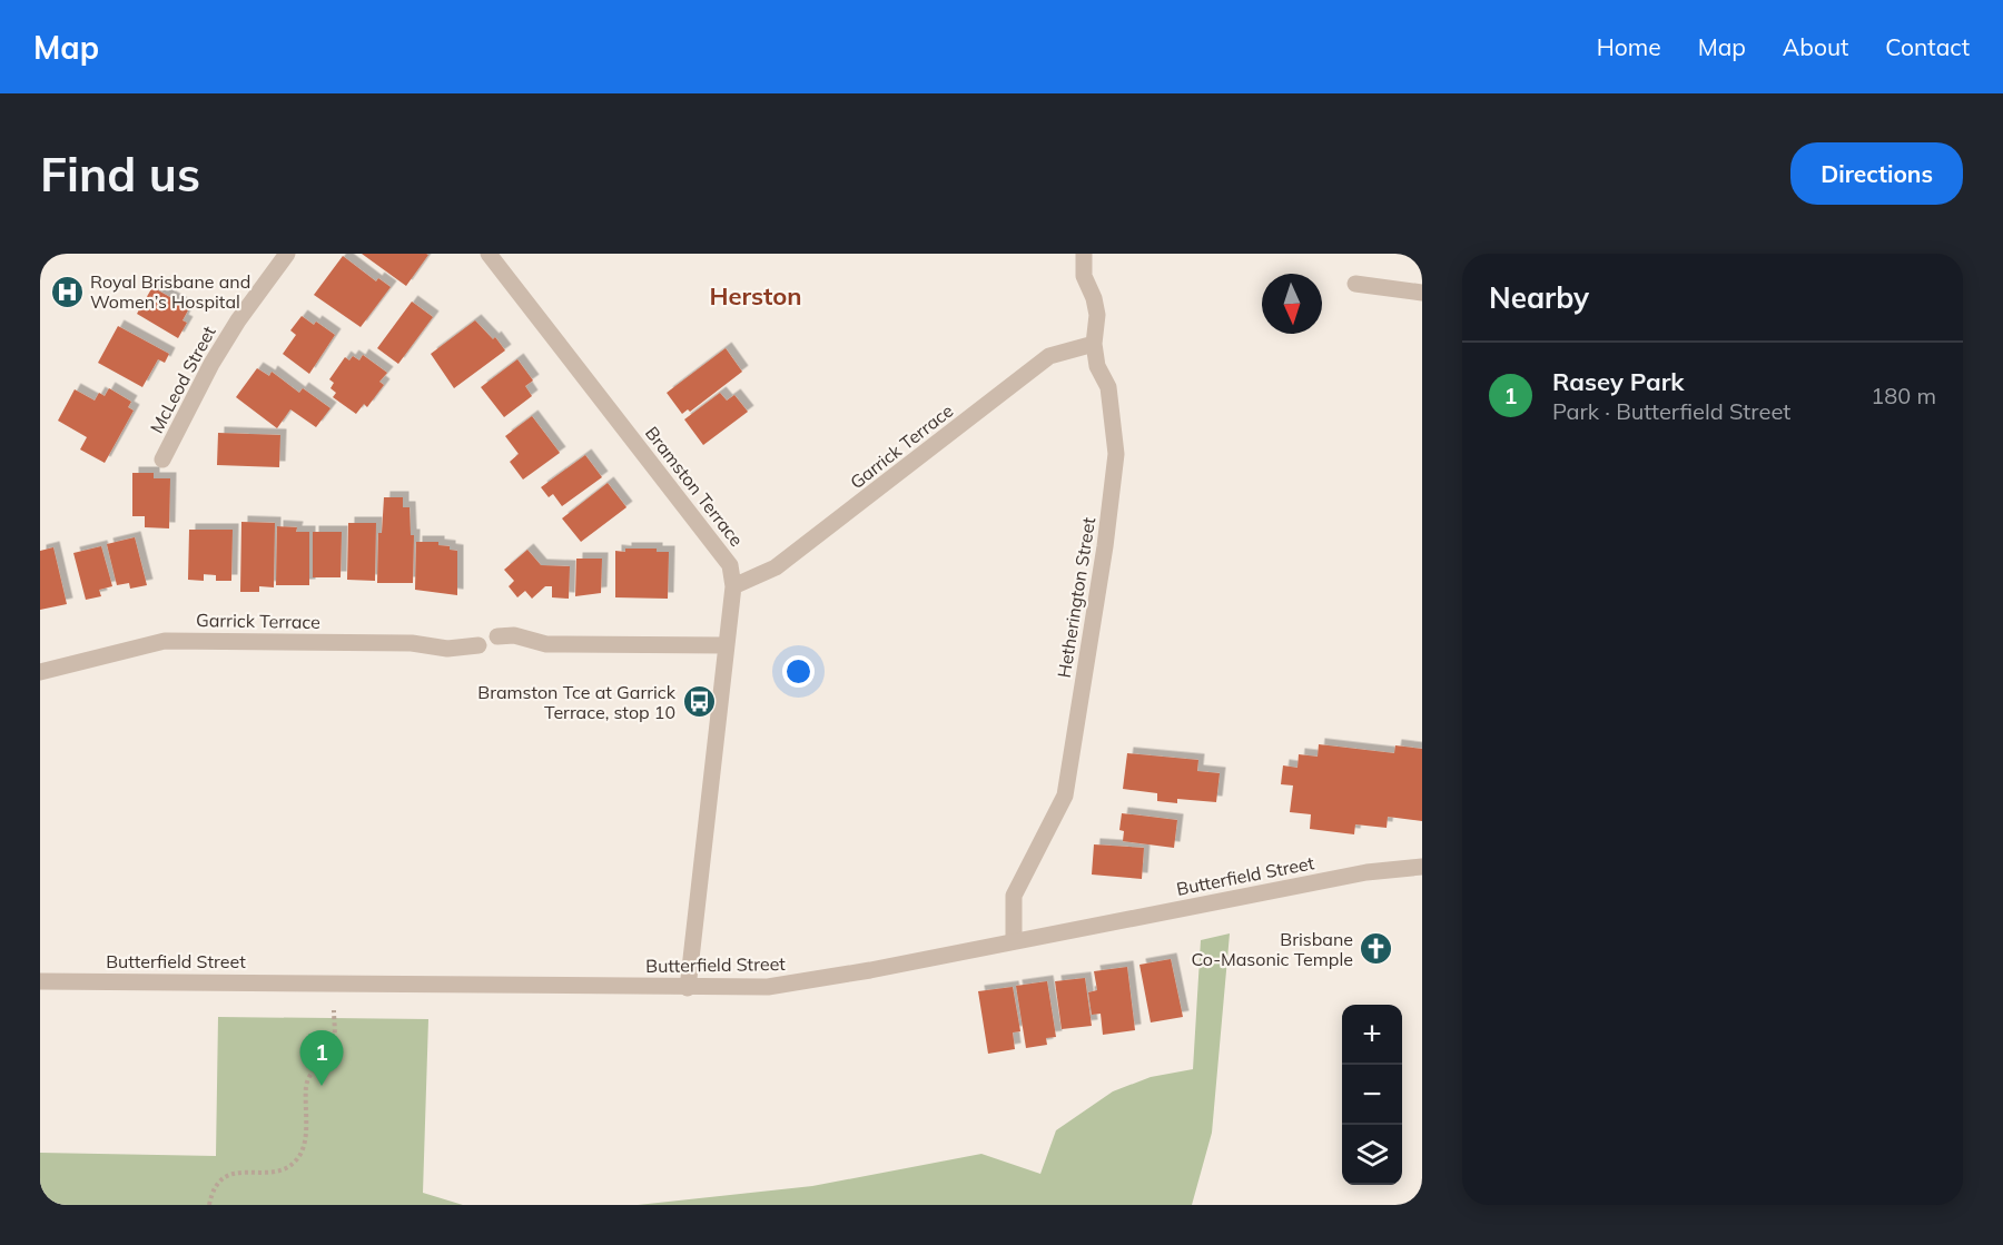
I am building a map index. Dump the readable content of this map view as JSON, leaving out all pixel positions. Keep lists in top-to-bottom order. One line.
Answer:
{"streets":{"street":["McLeod Street","Garrick Terrace","Bramston Terrace","Hetherington Street","Butterfield Street"]},"crossings":[["Garrick Terrace","Bramston Terrace"],["Garrick Terrace","Hetherington Street"],["Bramston Terrace","Butterfield Street"],["Hetherington Street","Butterfield Street"]],"districts":["Herston"],"places":{"hospital":["Royal Brisbane and Women’s Hospital"],"bus stop":["Bramston Tce at Garrick Terrace, stop 10"],"church":["Brisbane Co-Masonic Temple"]},"north":"bottom","page":{"header":"Map","nav":["Home","Map","About","Contact"],"buttons":"Directions","title":"Find us","heading":"Nearby","list":[{"mark":"1","name":"Rasey Park","note":"Park · Butterfield Street","value":"180 m"}],"map_buttons":["+","−"],"pins":"1"}}
